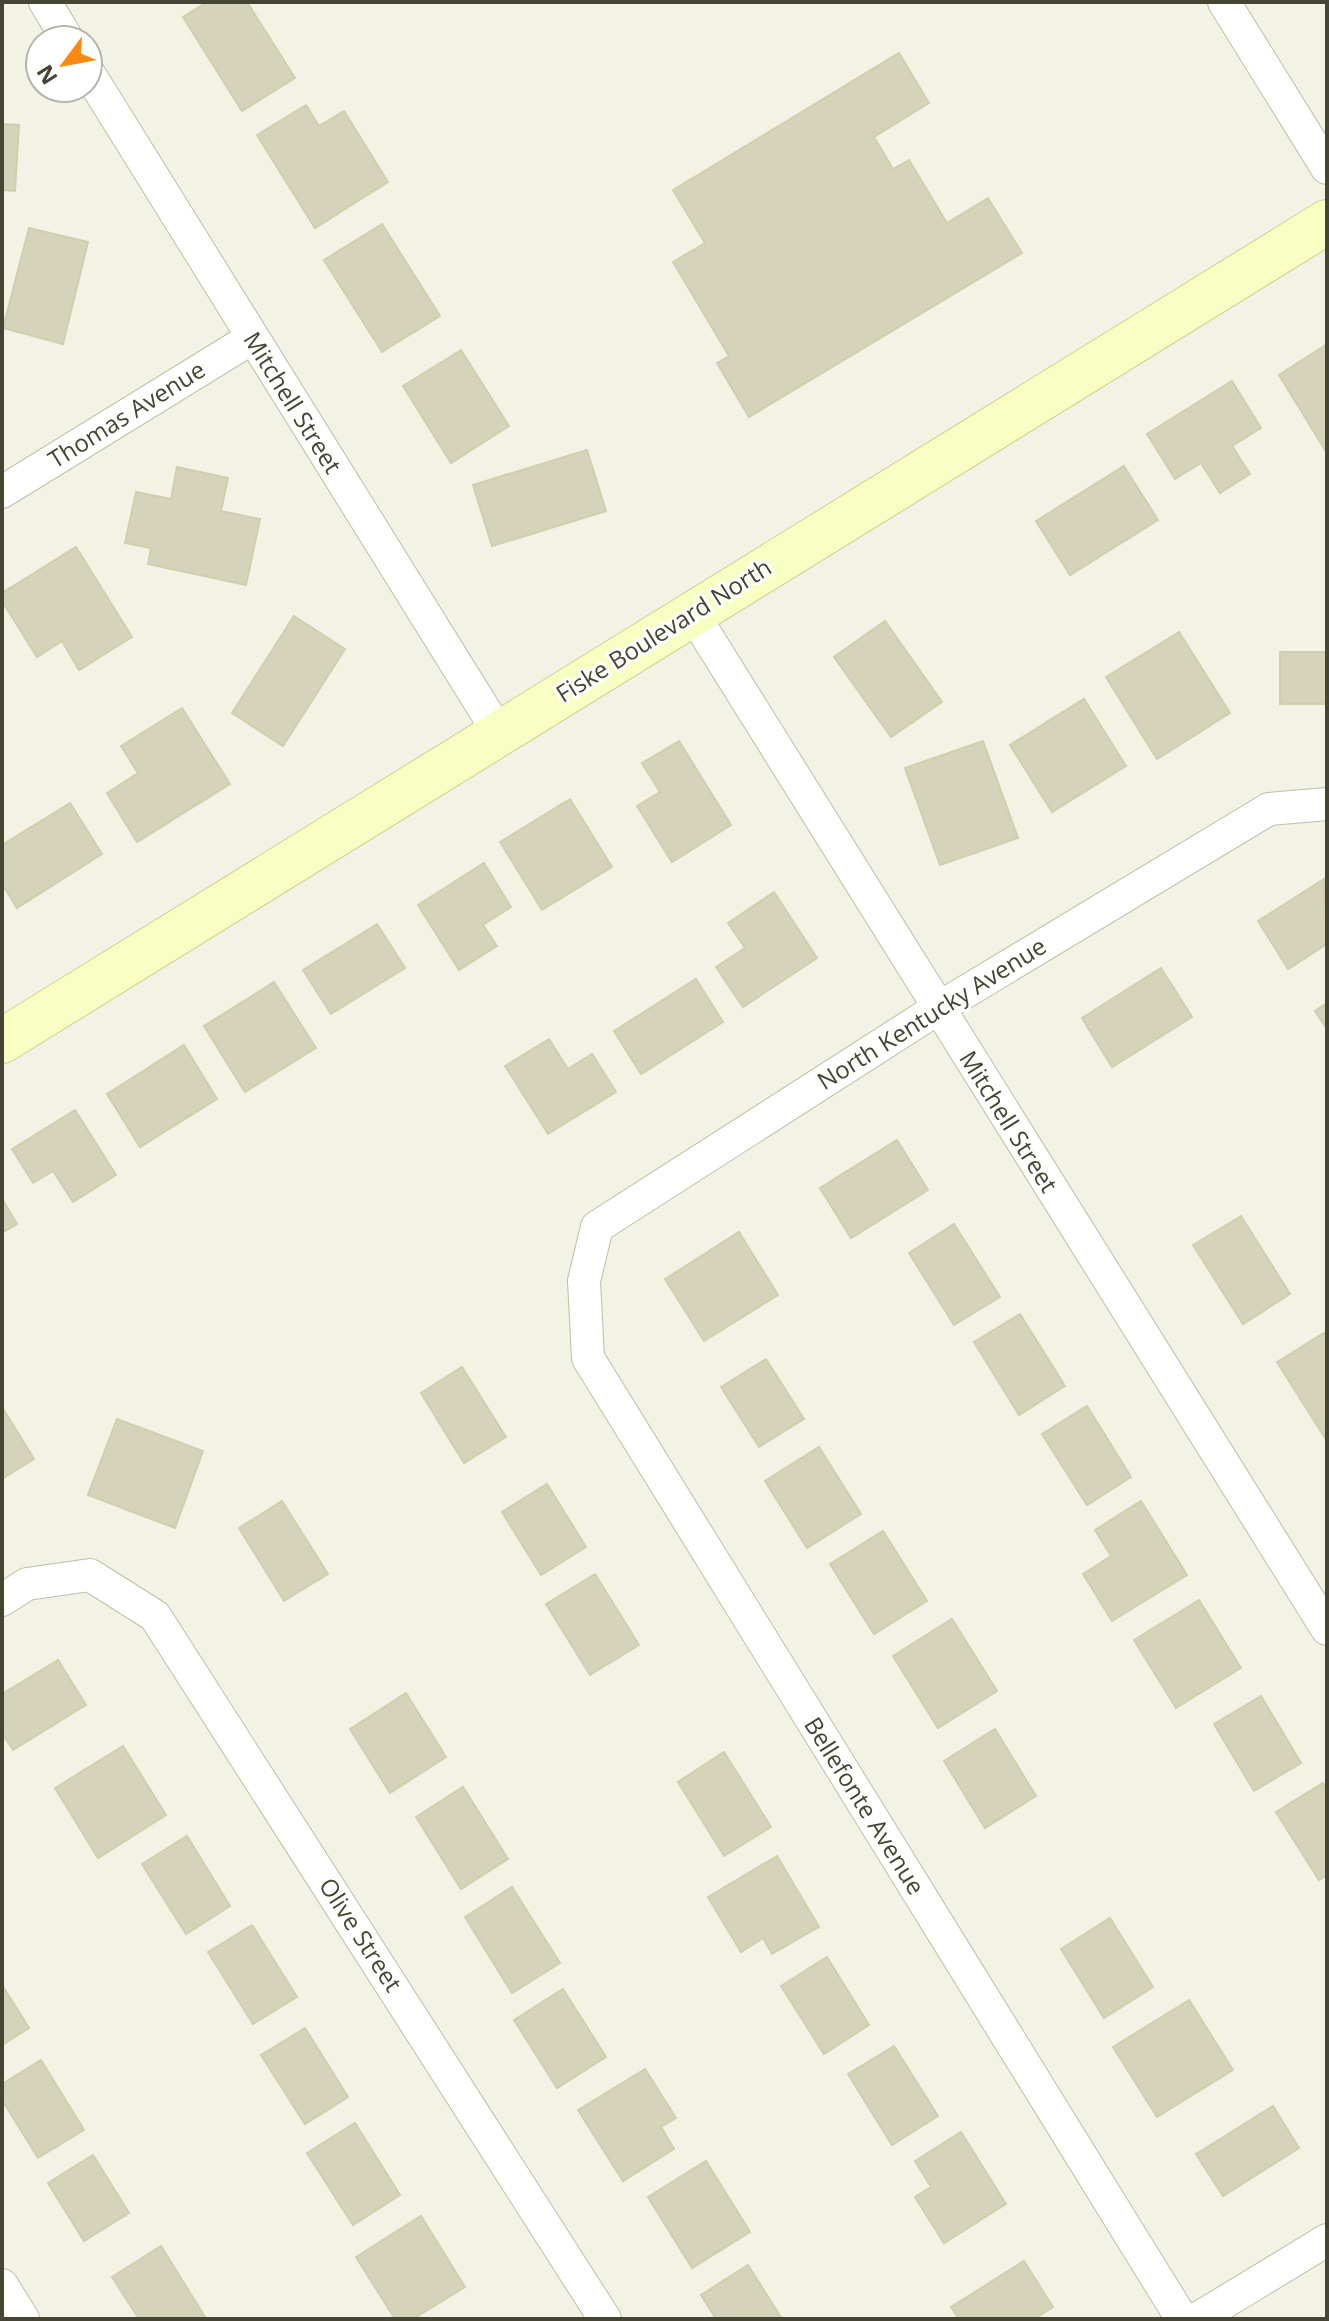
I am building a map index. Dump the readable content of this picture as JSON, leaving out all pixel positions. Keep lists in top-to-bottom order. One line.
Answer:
{"streets":{"street":["Mitchell Street","Thomas Avenue","Fiske Boulevard North","North Kentucky Avenue","Bellefonte Avenue","Olive Street"]},"crossings":[["Mitchell Street","Thomas Avenue"],["Mitchell Street","Fiske Boulevard North"],["Mitchell Street","North Kentucky Avenue"],["North Kentucky Avenue","Bellefonte Avenue"]],"north":"bottom left"}
